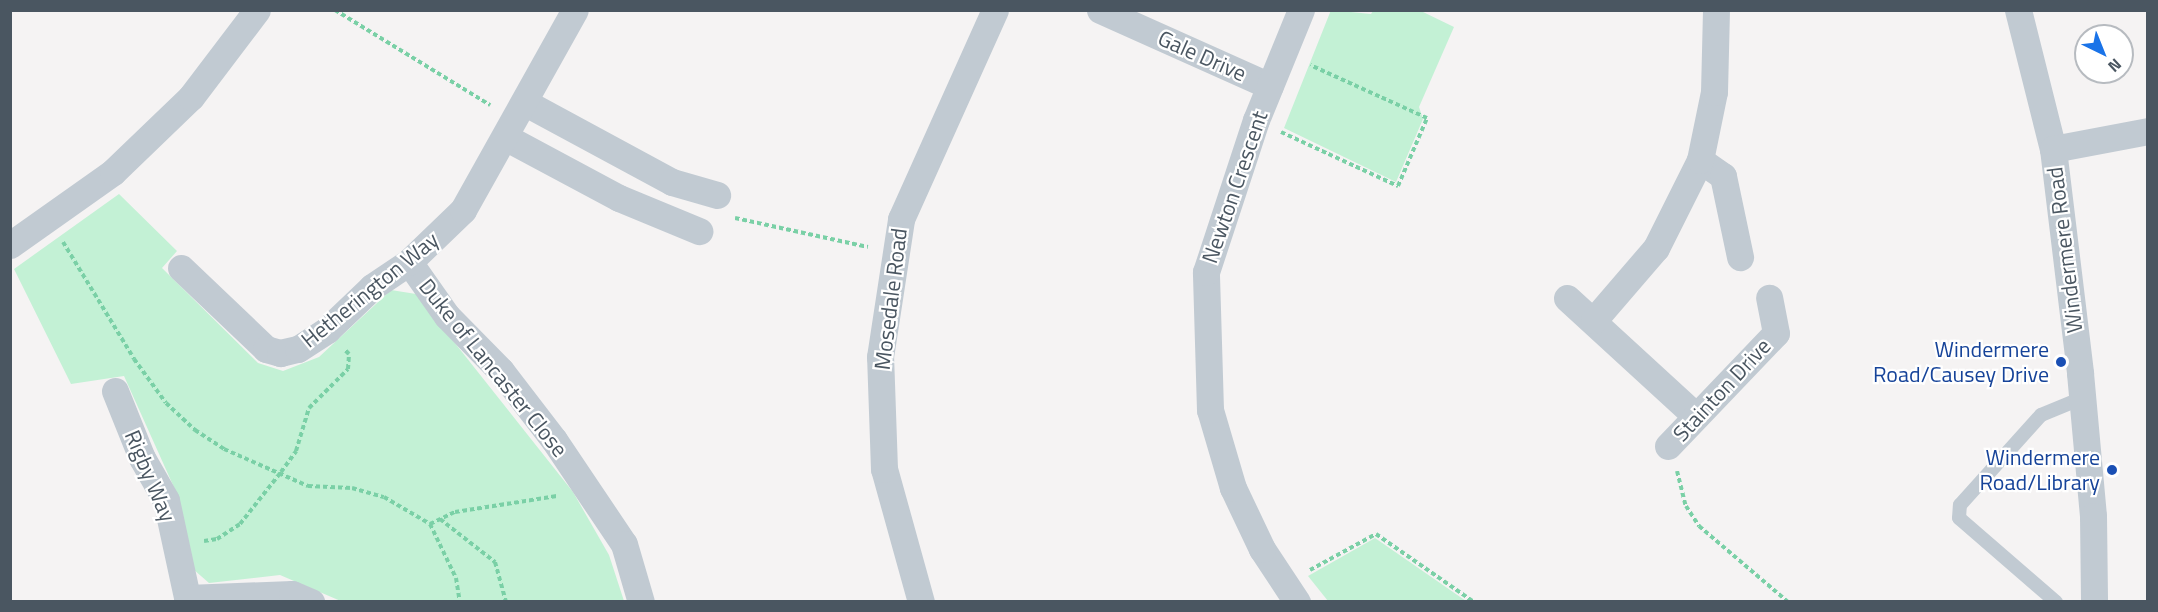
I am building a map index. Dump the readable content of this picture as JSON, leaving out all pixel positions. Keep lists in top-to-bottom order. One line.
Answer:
{"streets":{"street":["Gale Drive","Newton Crescent","Windermere Road","Hetherington Way","Mosedale Road","Duke of Lancaster Close","Stainton Drive","Rigby Way"]},"crossings":[["Gale Drive","Newton Crescent"],["Hetherington Way","Duke of Lancaster Close"]],"places":["Windermere Road/Causey Drive","Windermere Road/Library"],"north":"bottom right"}
